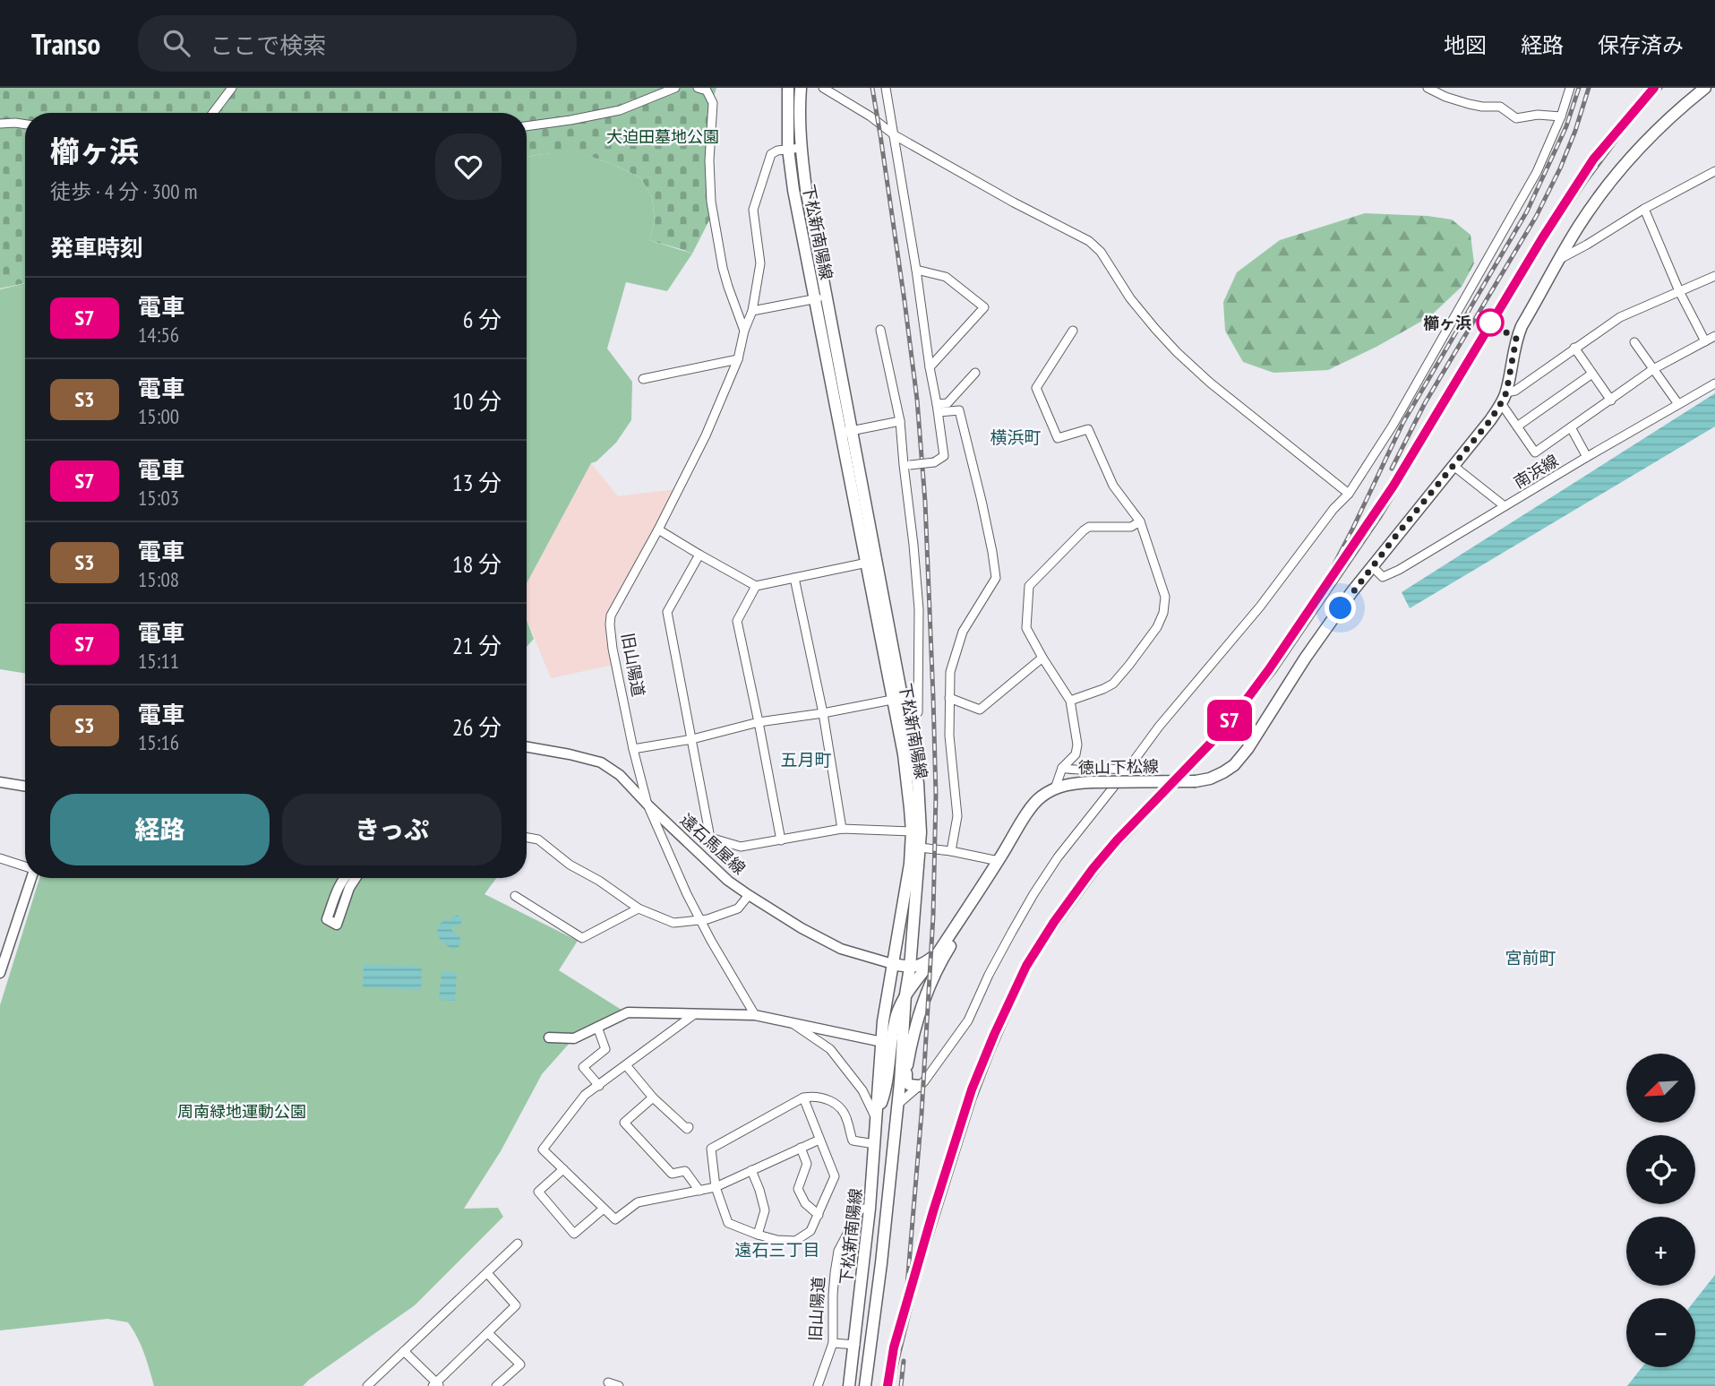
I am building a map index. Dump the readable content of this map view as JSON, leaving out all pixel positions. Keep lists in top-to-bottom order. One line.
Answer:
{"streets":{"main road":["下松新南陽線","徳山下松線"],"street":["南浜線","旧山陽道","遠石馬屋線"]},"crossings":[["下松新南陽線","旧山陽道"],["下松新南陽線","徳山下松線"],["下松新南陽線","遠石馬屋線"],["南浜線","徳山下松線"],["旧山陽道","遠石馬屋線"]],"districts":["横浜町","五月町","宮前町","遠石三丁目"],"parks":["大迫田墓地公園","周南緑地運動公園"],"places":["櫛ヶ浜"],"north":"bottom left","page":{"header":"Transo","search":"ここで検索","nav":["地図","経路","保存済み"],"on_map":"S7","heading":[["櫛ヶ浜","徒歩 · 4 分 · 300 m"],"発車時刻"],"list":[{"mark":"S7","name":"電車","note":"14:56","value":"6 分"},{"mark":"S3","name":"電車","note":"15:00","value":"10 分"},{"mark":"S7","name":"電車","note":"15:03","value":"13 分"},{"mark":"S3","name":"電車","note":"15:08","value":"18 分"},{"mark":"S7","name":"電車","note":"15:11","value":"21 分"},{"mark":"S3","name":"電車","note":"15:16","value":"26 分"}],"buttons":["経路","きっぷ"],"map_buttons":["+","−"]}}
